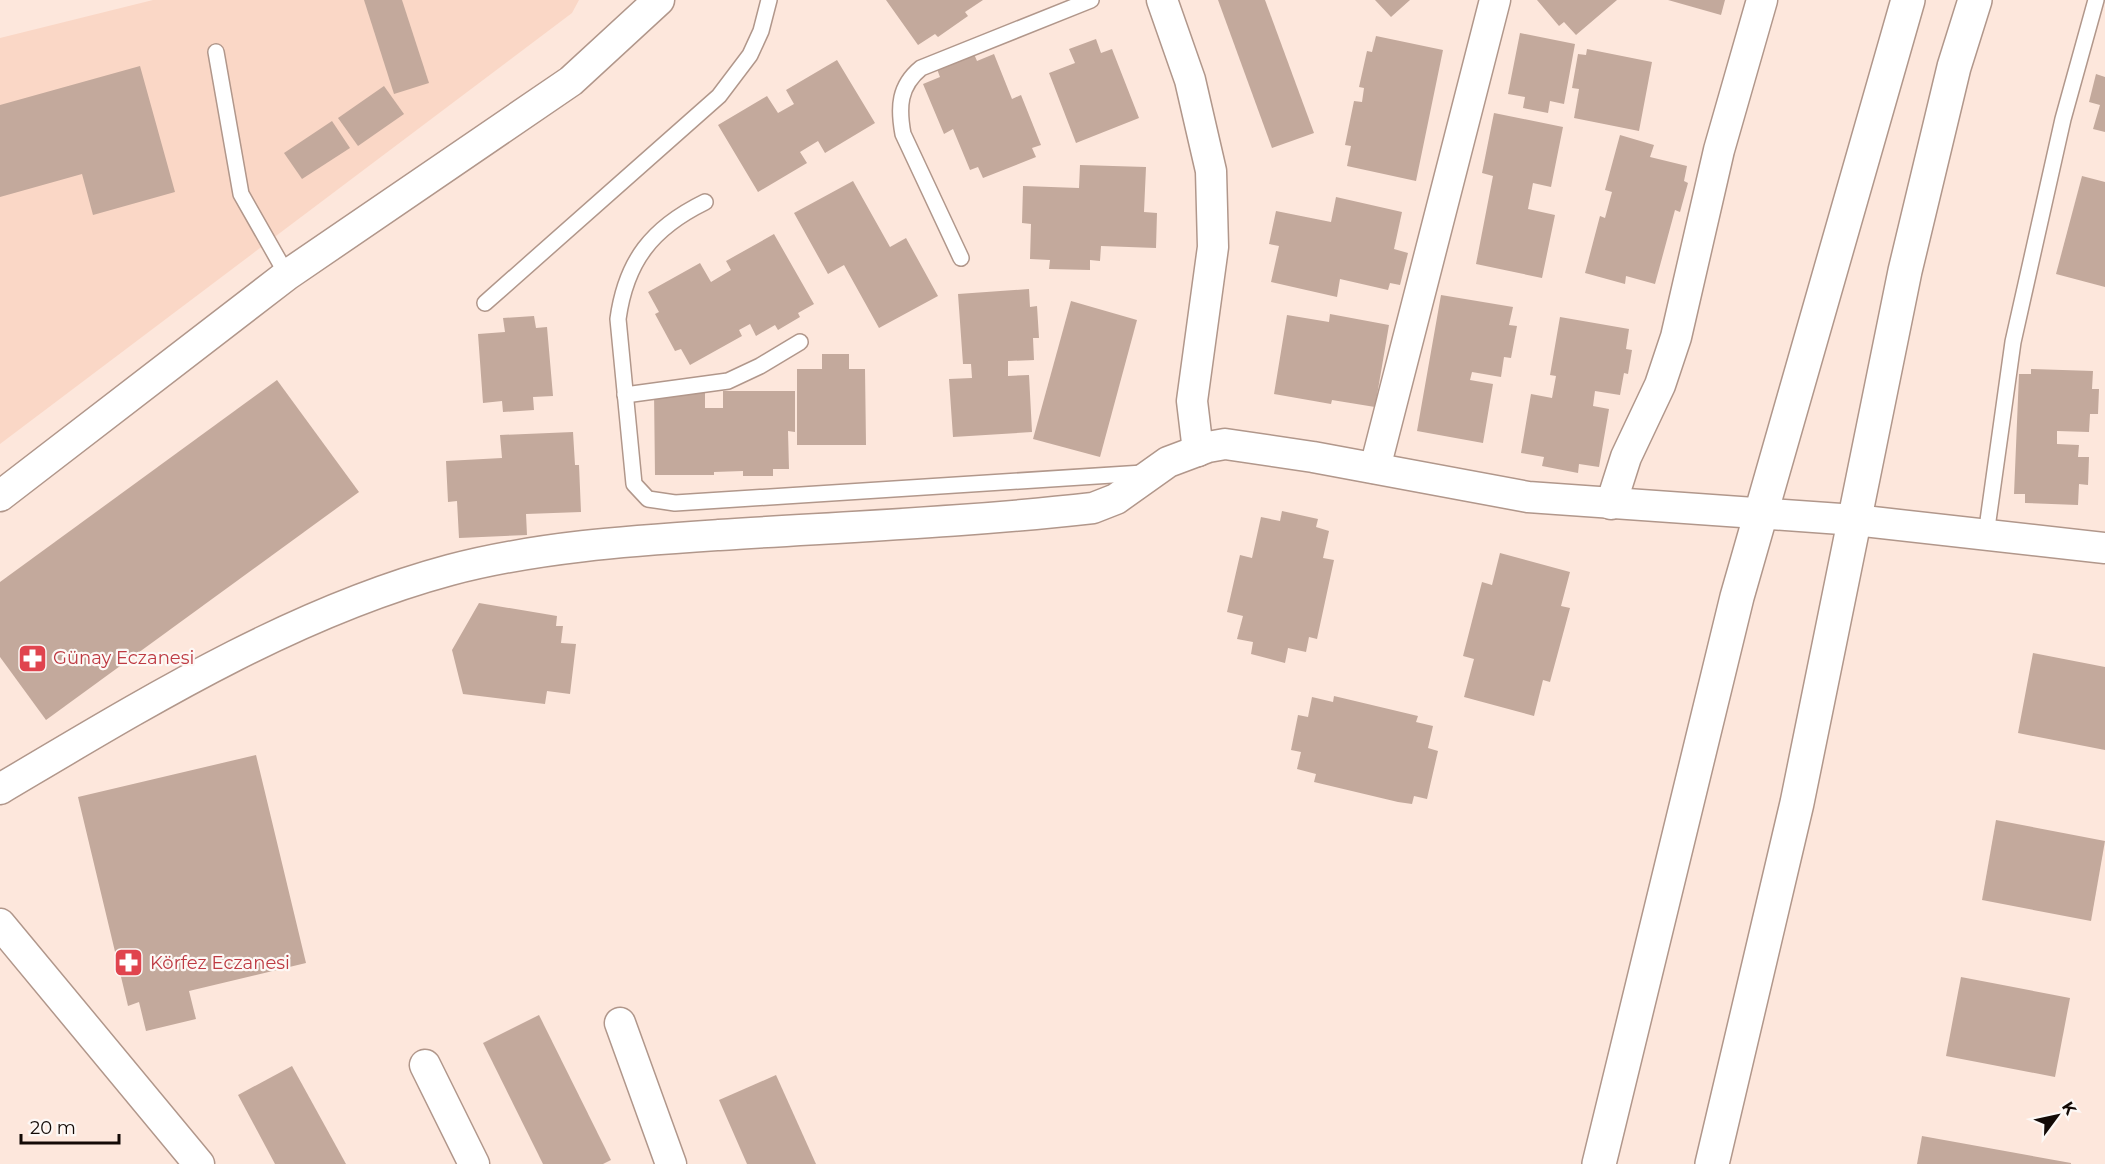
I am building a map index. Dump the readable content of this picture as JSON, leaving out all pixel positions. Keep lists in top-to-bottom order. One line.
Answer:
{"places":{"pharmacy":["Günay Eczanesi","Körfez Eczanesi"]},"scale_bar":"20 m","north":"top right"}
